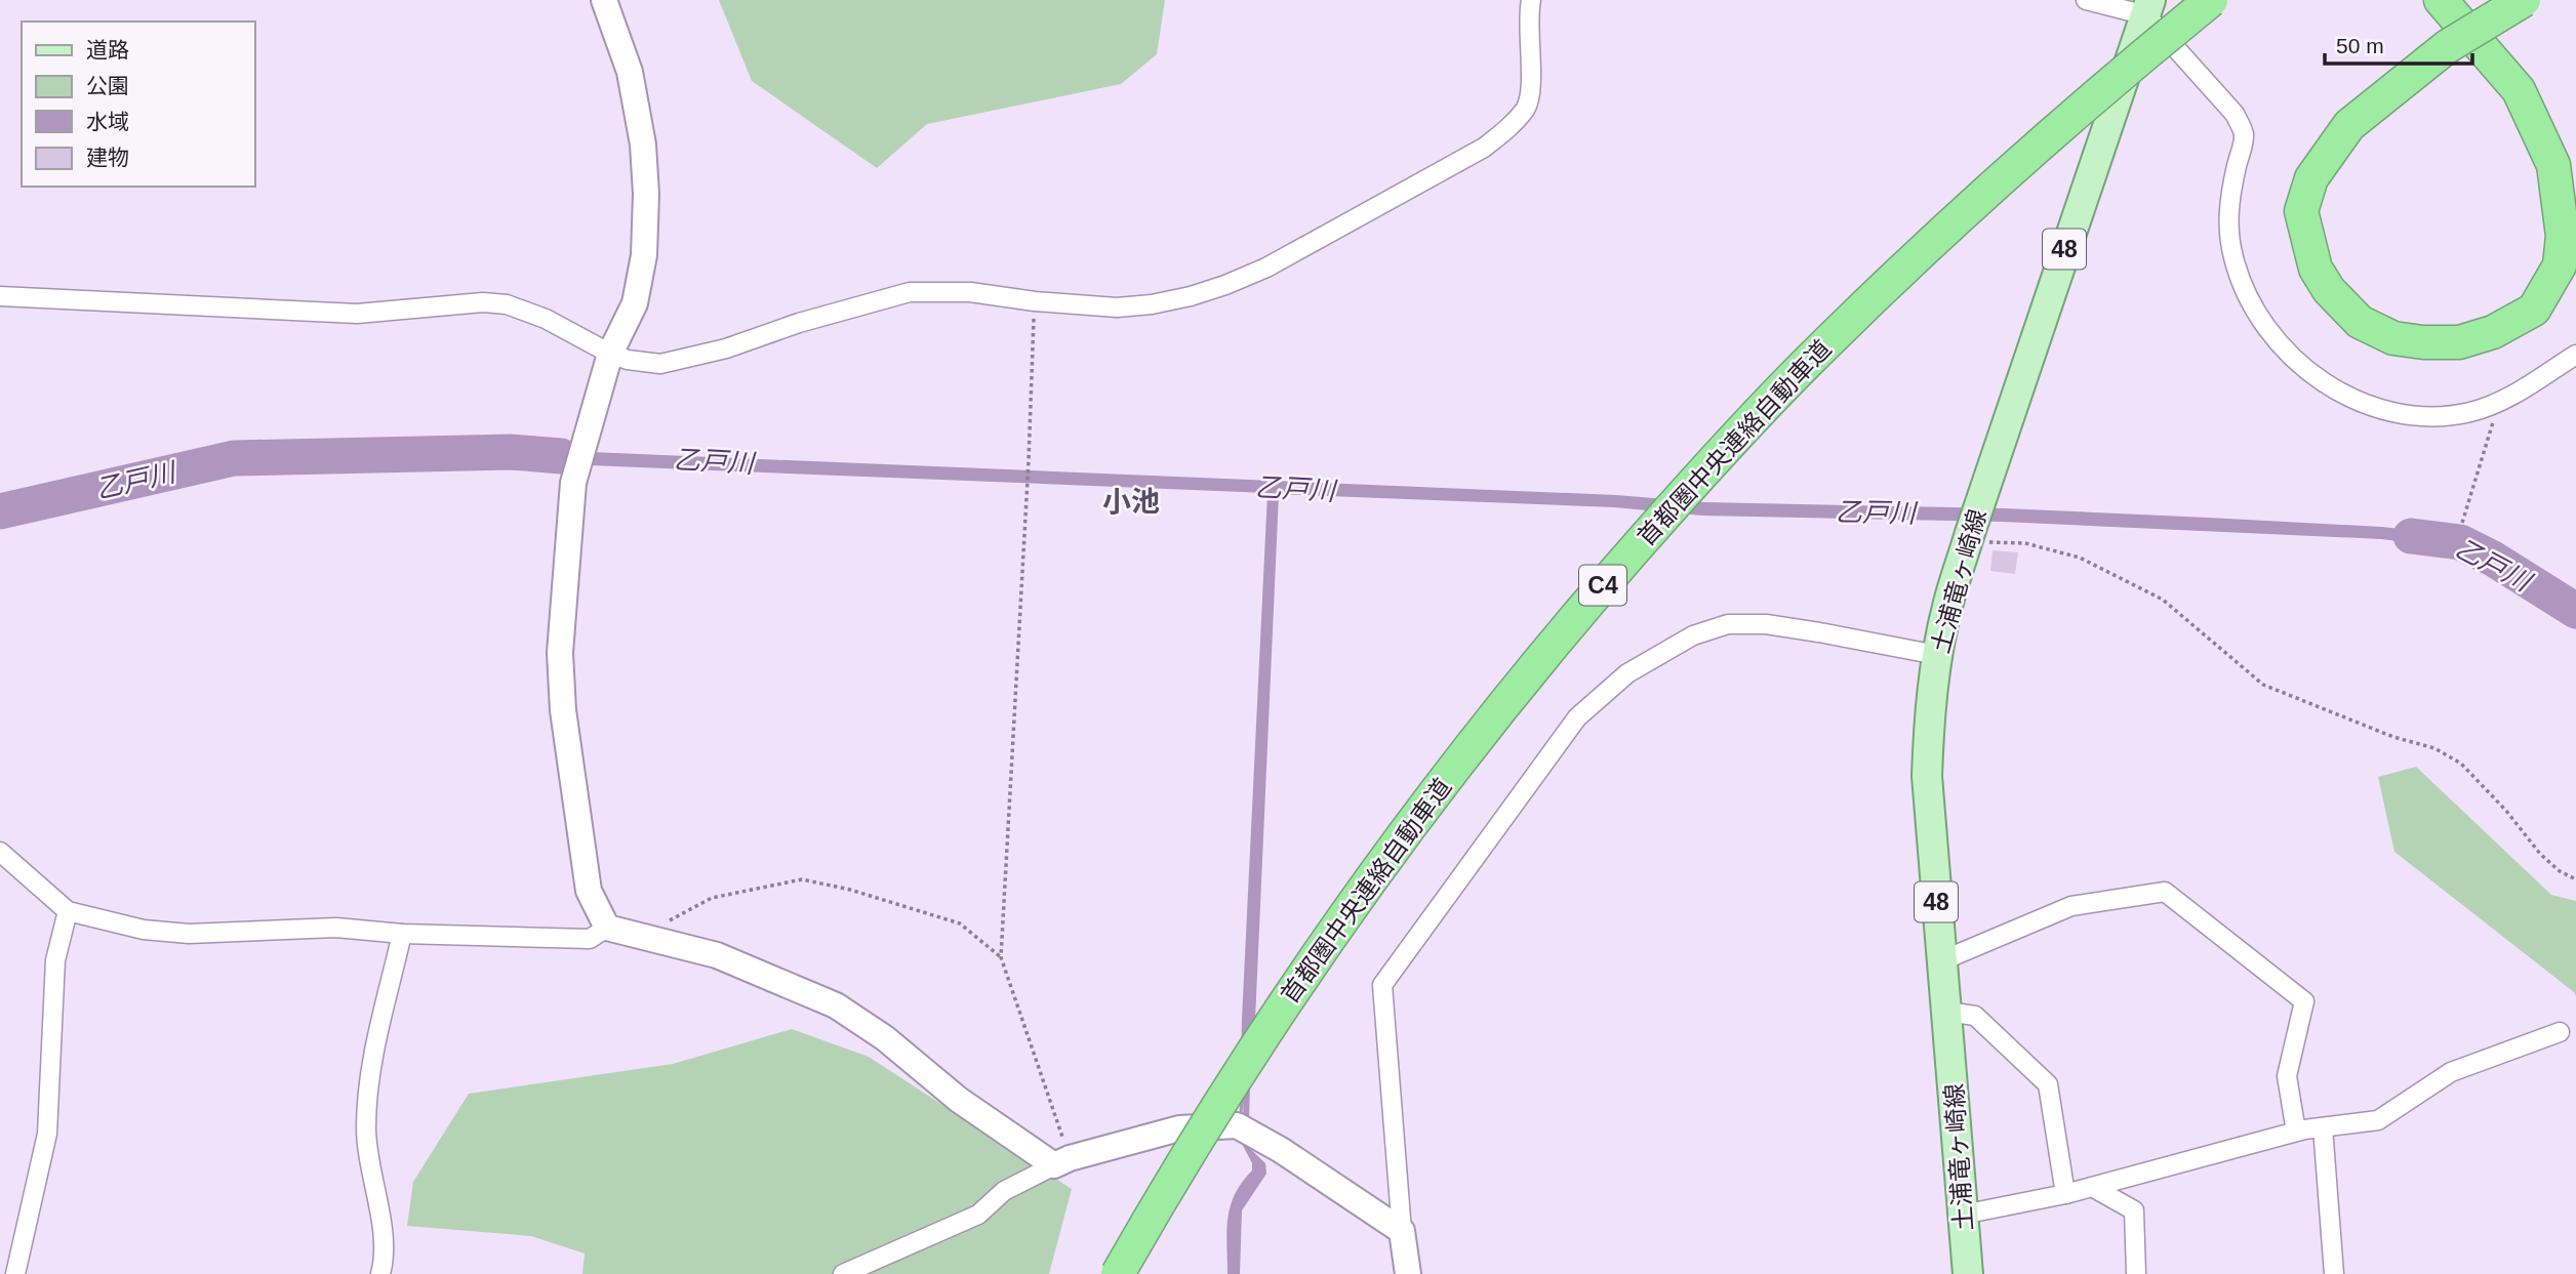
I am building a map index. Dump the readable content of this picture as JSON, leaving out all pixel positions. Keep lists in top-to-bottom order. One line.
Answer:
{"streets":{"highway":["首都圏中央連絡自動車道","C4"],"main road":["48","土浦竜ヶ崎線"]},"districts":["小池"],"water":["乙戸川"],"legend":["道路","公園","水域","建物"],"scale_bar":"50 m"}
